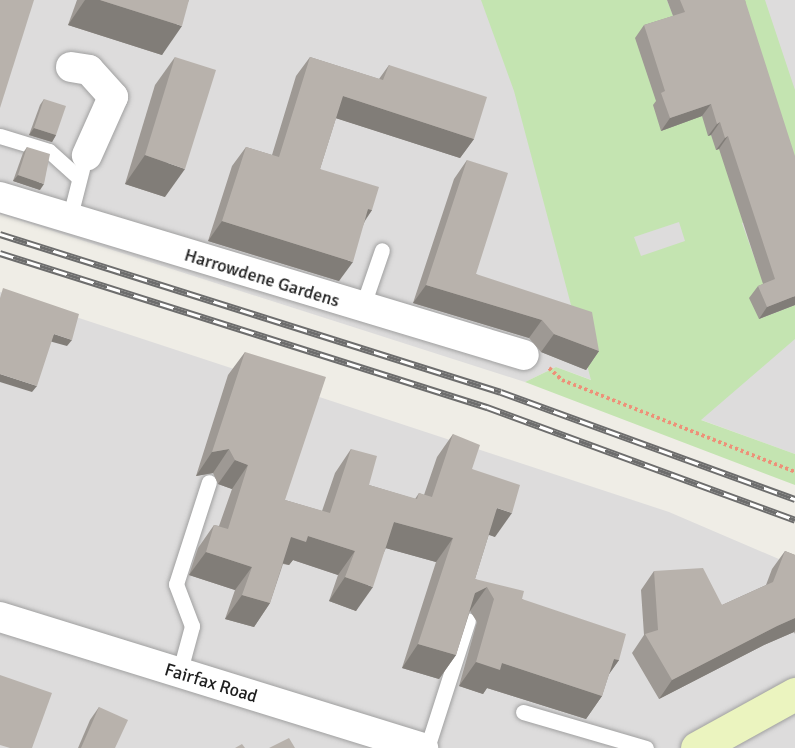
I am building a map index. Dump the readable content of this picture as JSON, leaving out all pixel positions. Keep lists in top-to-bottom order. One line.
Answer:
{"streets":{"street":["Harrowdene Gardens","Fairfax Road"]}}
